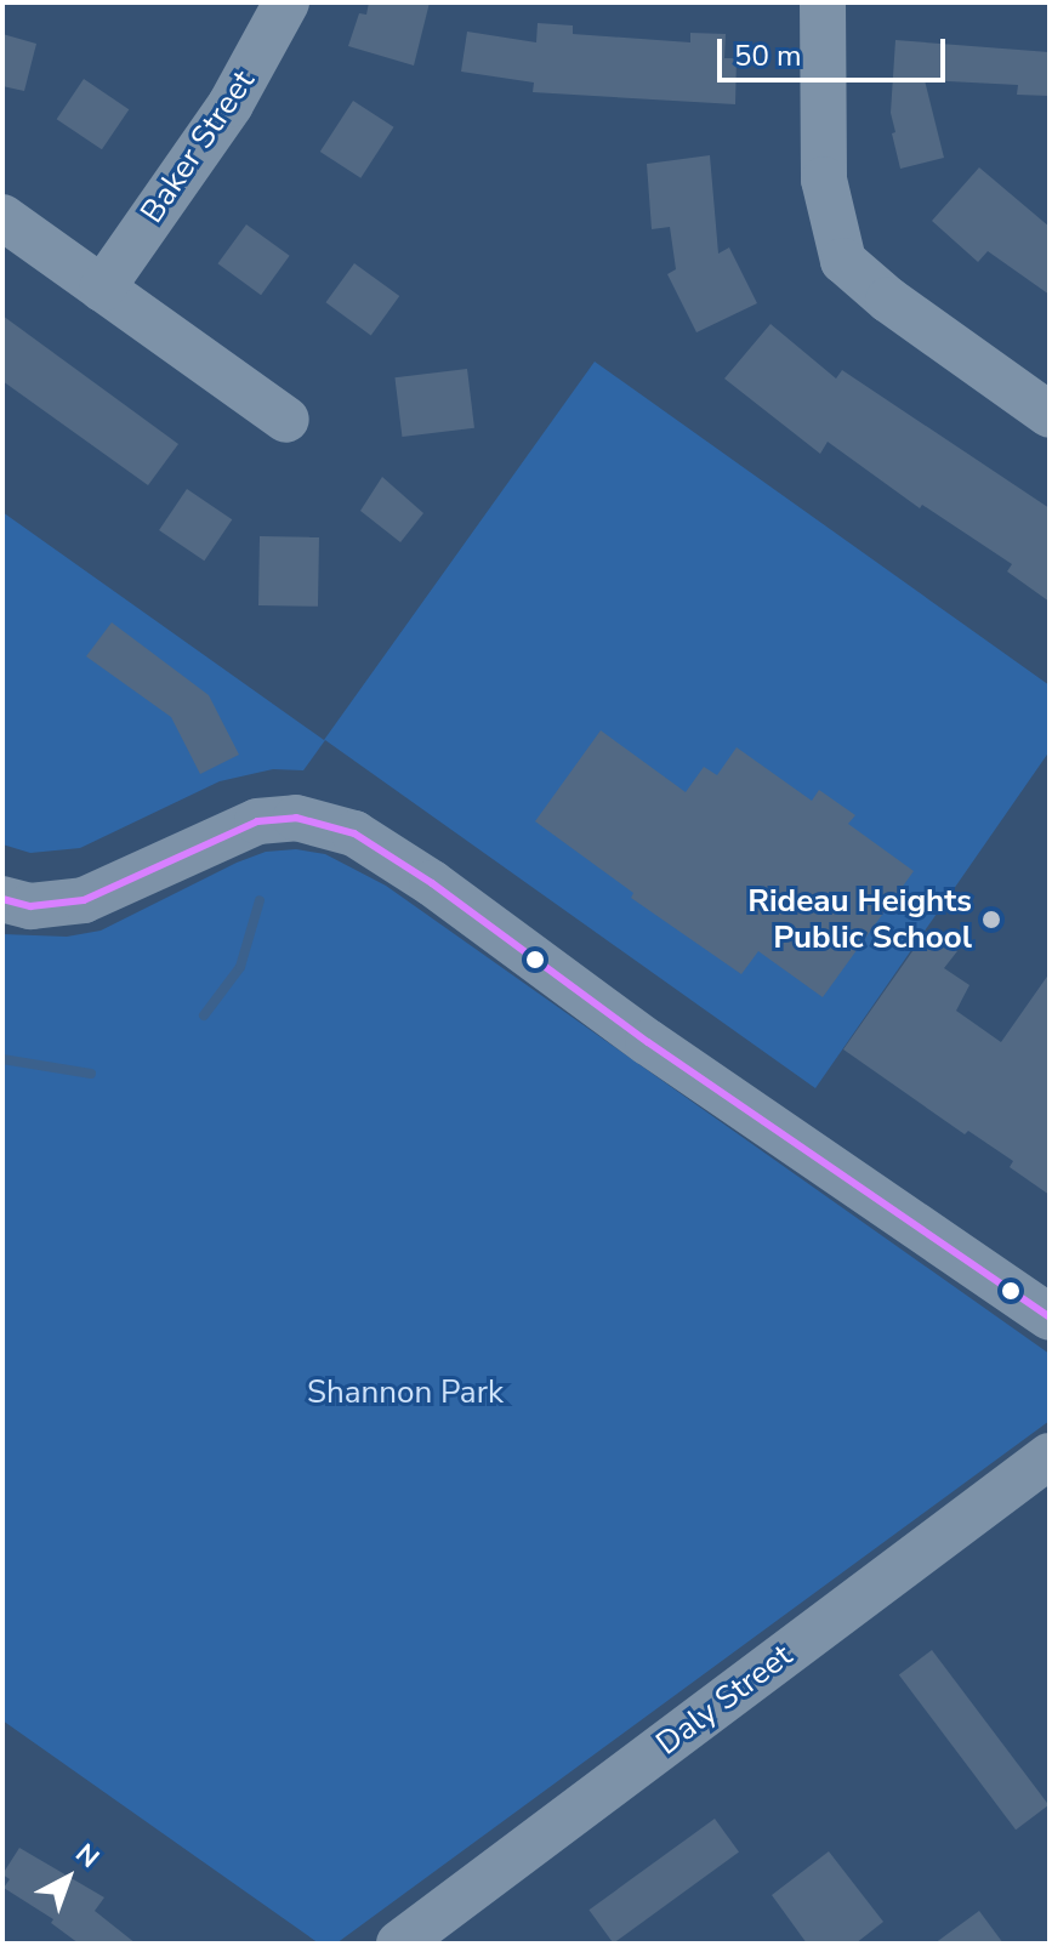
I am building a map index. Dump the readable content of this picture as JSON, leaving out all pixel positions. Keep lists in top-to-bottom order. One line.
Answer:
{"streets":{"street":["Baker Street","Daly Street"]},"parks":["Shannon Park"],"places":["Rideau Heights Public School"],"scale_bar":"50 m","north":"top right"}
